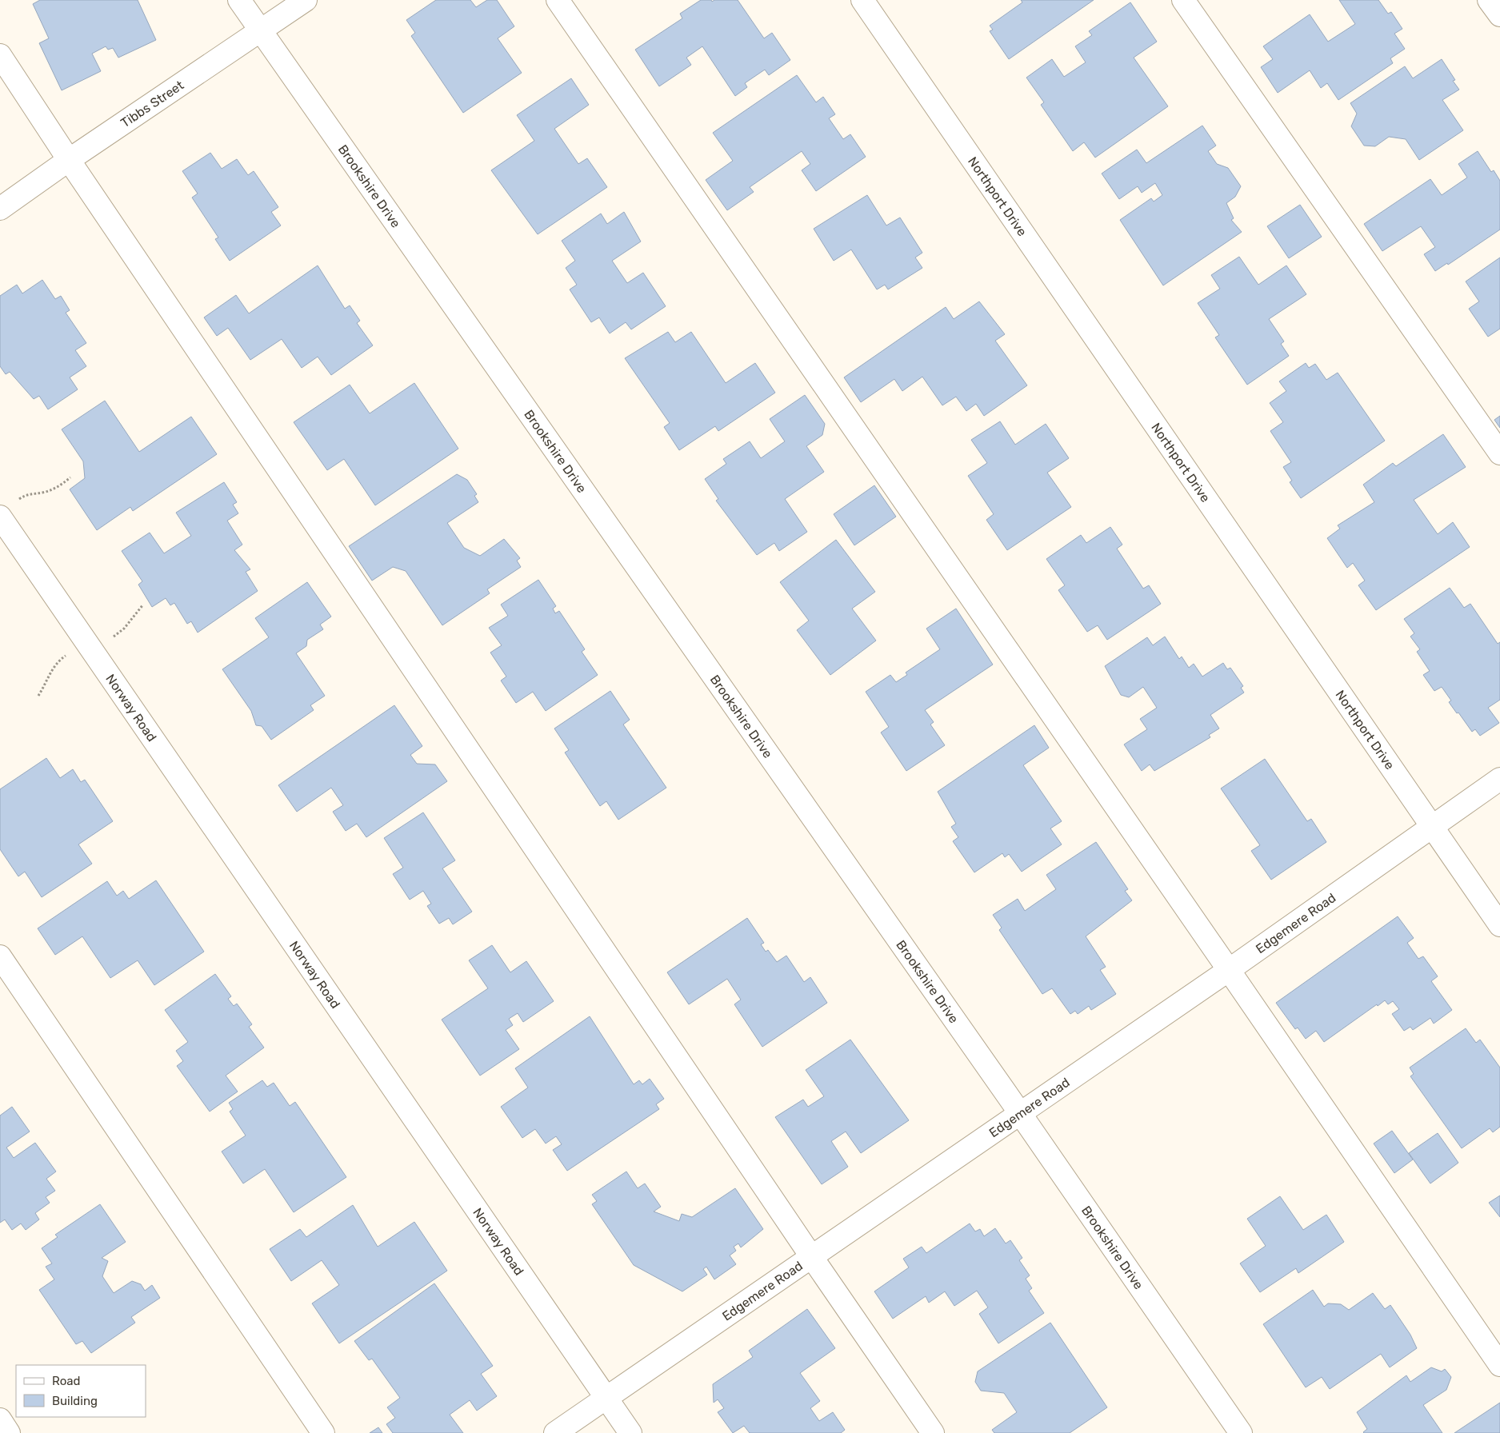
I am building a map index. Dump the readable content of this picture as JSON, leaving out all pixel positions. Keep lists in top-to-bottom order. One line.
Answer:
{"streets":{"street":["Tibbs Street","Brookshire Drive","Northport Drive","Norway Road","Edgemere Road"]},"crossings":[["Tibbs Street","Brookshire Drive"],["Brookshire Drive","Edgemere Road"],["Northport Drive","Edgemere Road"],["Norway Road","Edgemere Road"]],"legend":["Road","Building"]}
